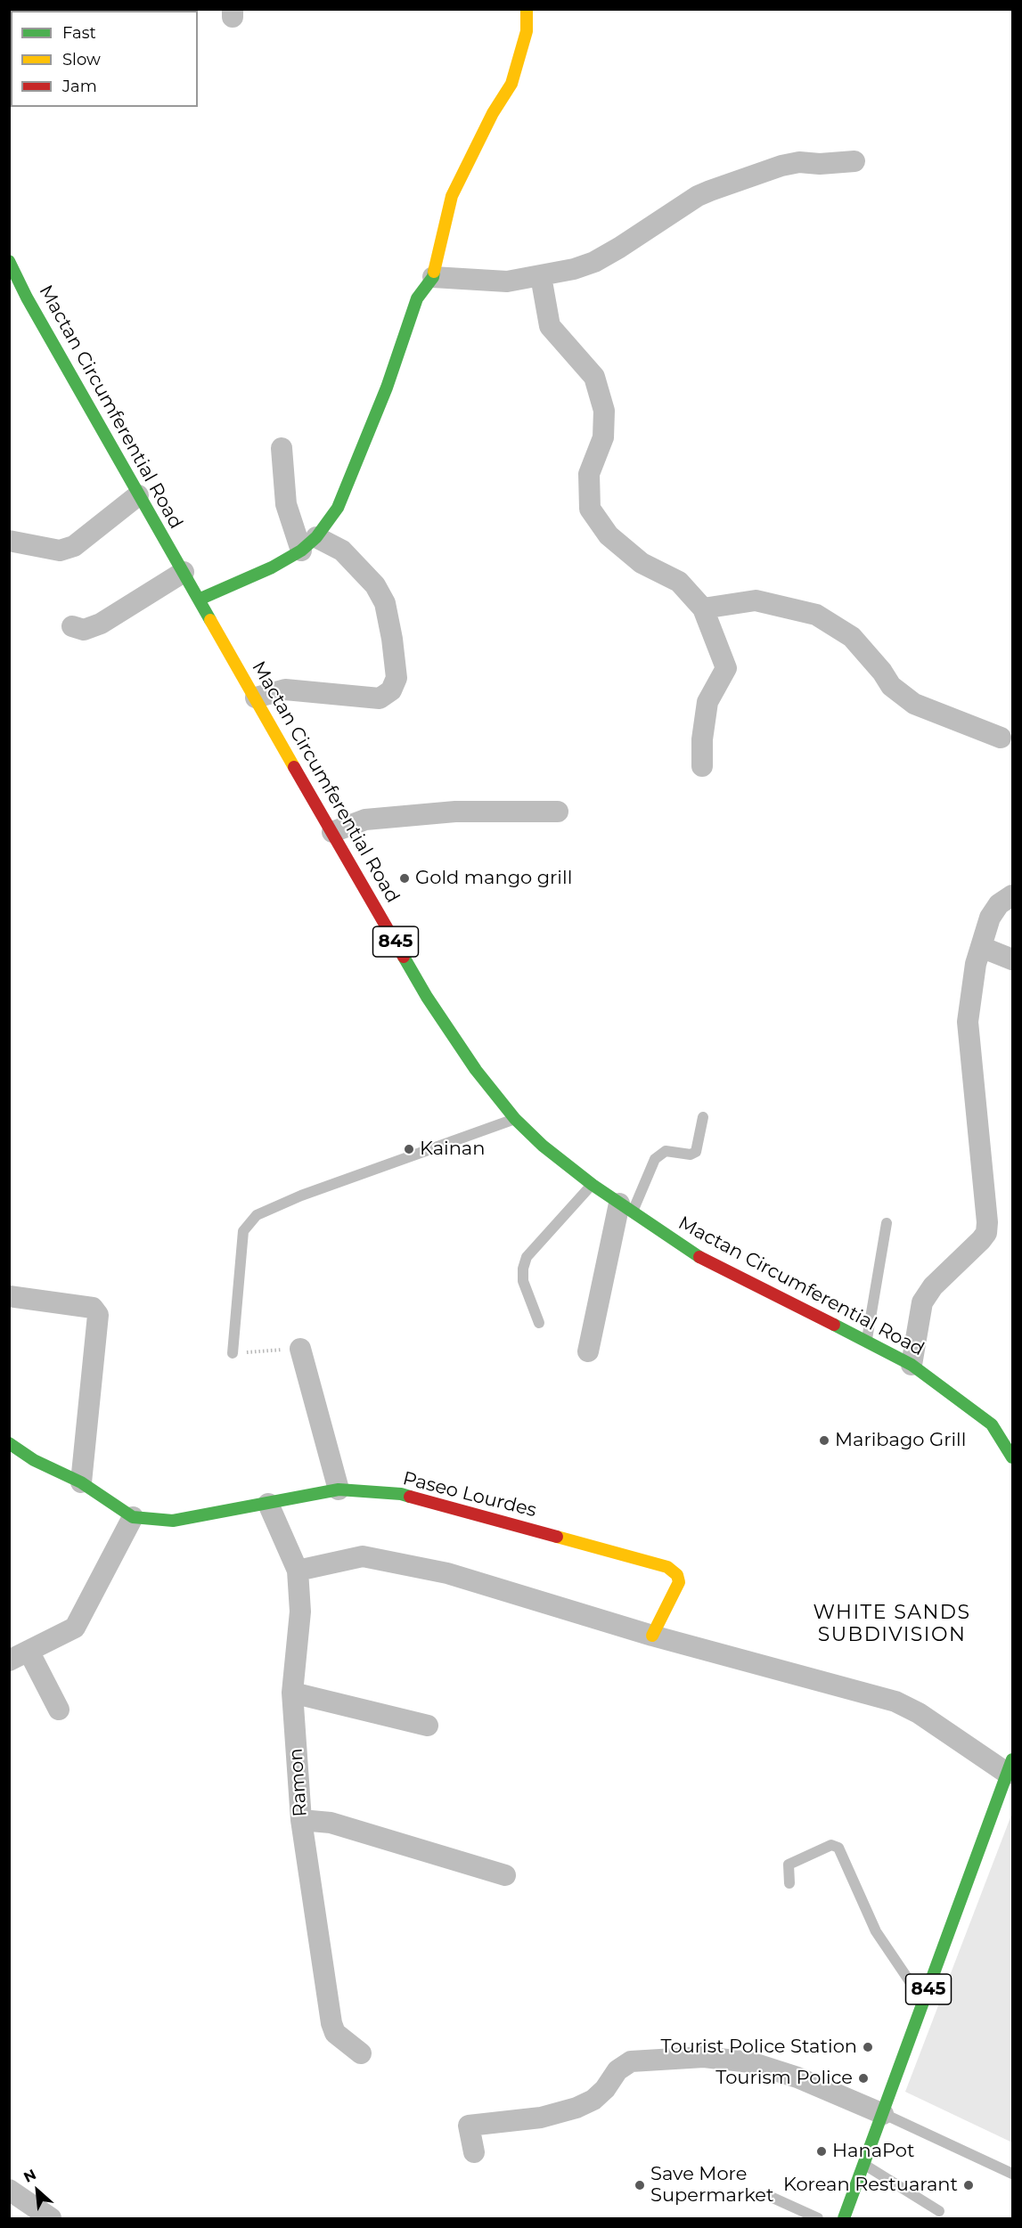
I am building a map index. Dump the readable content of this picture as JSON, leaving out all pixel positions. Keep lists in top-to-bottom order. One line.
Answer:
{"streets":{"main road":["Mactan Circumferential Road","845","Paseo Lourdes"],"street":["Ramon"]},"crossings":[["Paseo Lourdes","Ramon"]],"districts":["WHITE SANDS SUBDIVISION"],"places":["Gold mango grill","Kainan","Maribago Grill","Tourist Police Station","Tourism Police","HanaPot","Save More Supermarket","Korean Restuarant"],"legend":["Fast","Slow","Jam"],"north":"top left"}
